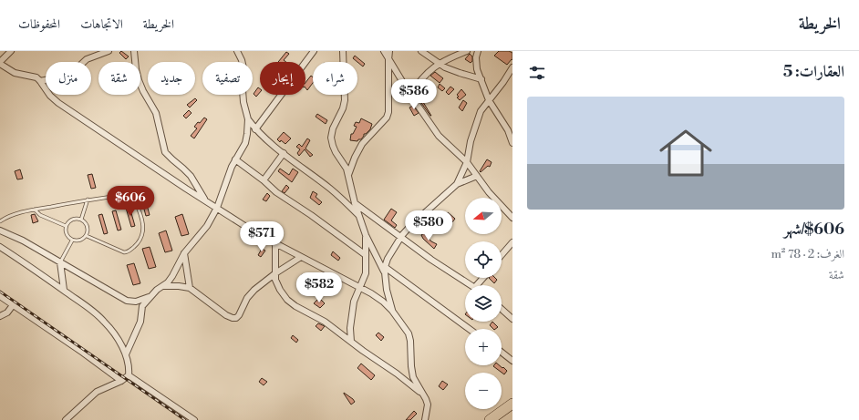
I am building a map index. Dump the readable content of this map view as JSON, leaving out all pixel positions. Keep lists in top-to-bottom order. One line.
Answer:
{"north":"left","page":{"header":"الخريطة","nav":["الخريطة","الاتجاهات","المحفوظات"],"heading":"العقارات: 5","chip":["شراء","إيجار","تصفية","جديد","شقة","منزل"],"price":["$586","$606","$580","$571","$582"],"list":[{"name":"$606/شهر","note":"الغرف: 2 · 78 m² · شقة"}],"map_buttons":["+","−"]}}
